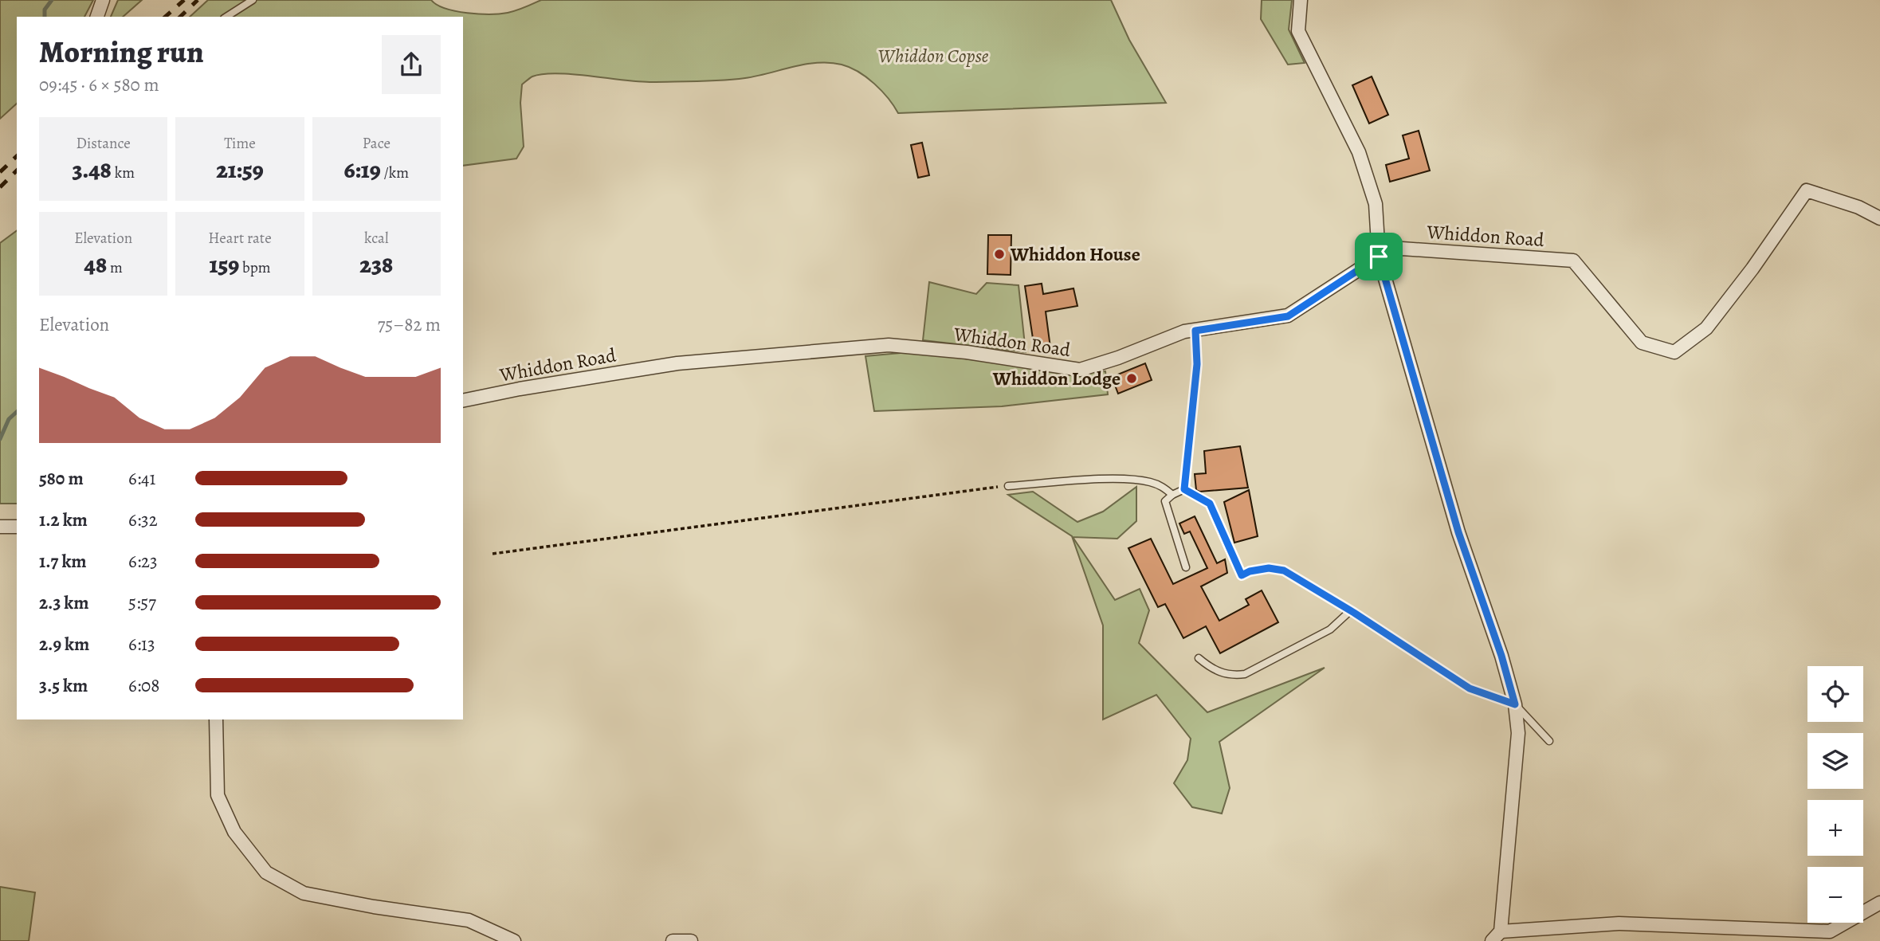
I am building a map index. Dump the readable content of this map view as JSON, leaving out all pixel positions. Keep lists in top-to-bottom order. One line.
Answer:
{"streets":{"street":["Whiddon Road"]},"parks":["Whiddon Copse"],"places":["Whiddon House","Whiddon Lodge"],"page":{"heading":["Morning run","09:45 · 6 × 580 m"],"stats":[["Distance","3.48 km"],["Time","21:59"],["Pace","6:19 /km"],["Elevation","48 m"],["Heart rate","159 bpm"],["kcal","238"]],"chart":["Elevation","75–82 m"],"list":[{"name":"580 m","note":"6:41"},{"name":"1.2 km","note":"6:32"},{"name":"1.7 km","note":"6:23"},{"name":"2.3 km","note":"5:57"},{"name":"2.9 km","note":"6:13"},{"name":"3.5 km","note":"6:08"}],"map_buttons":["+","−"]}}
